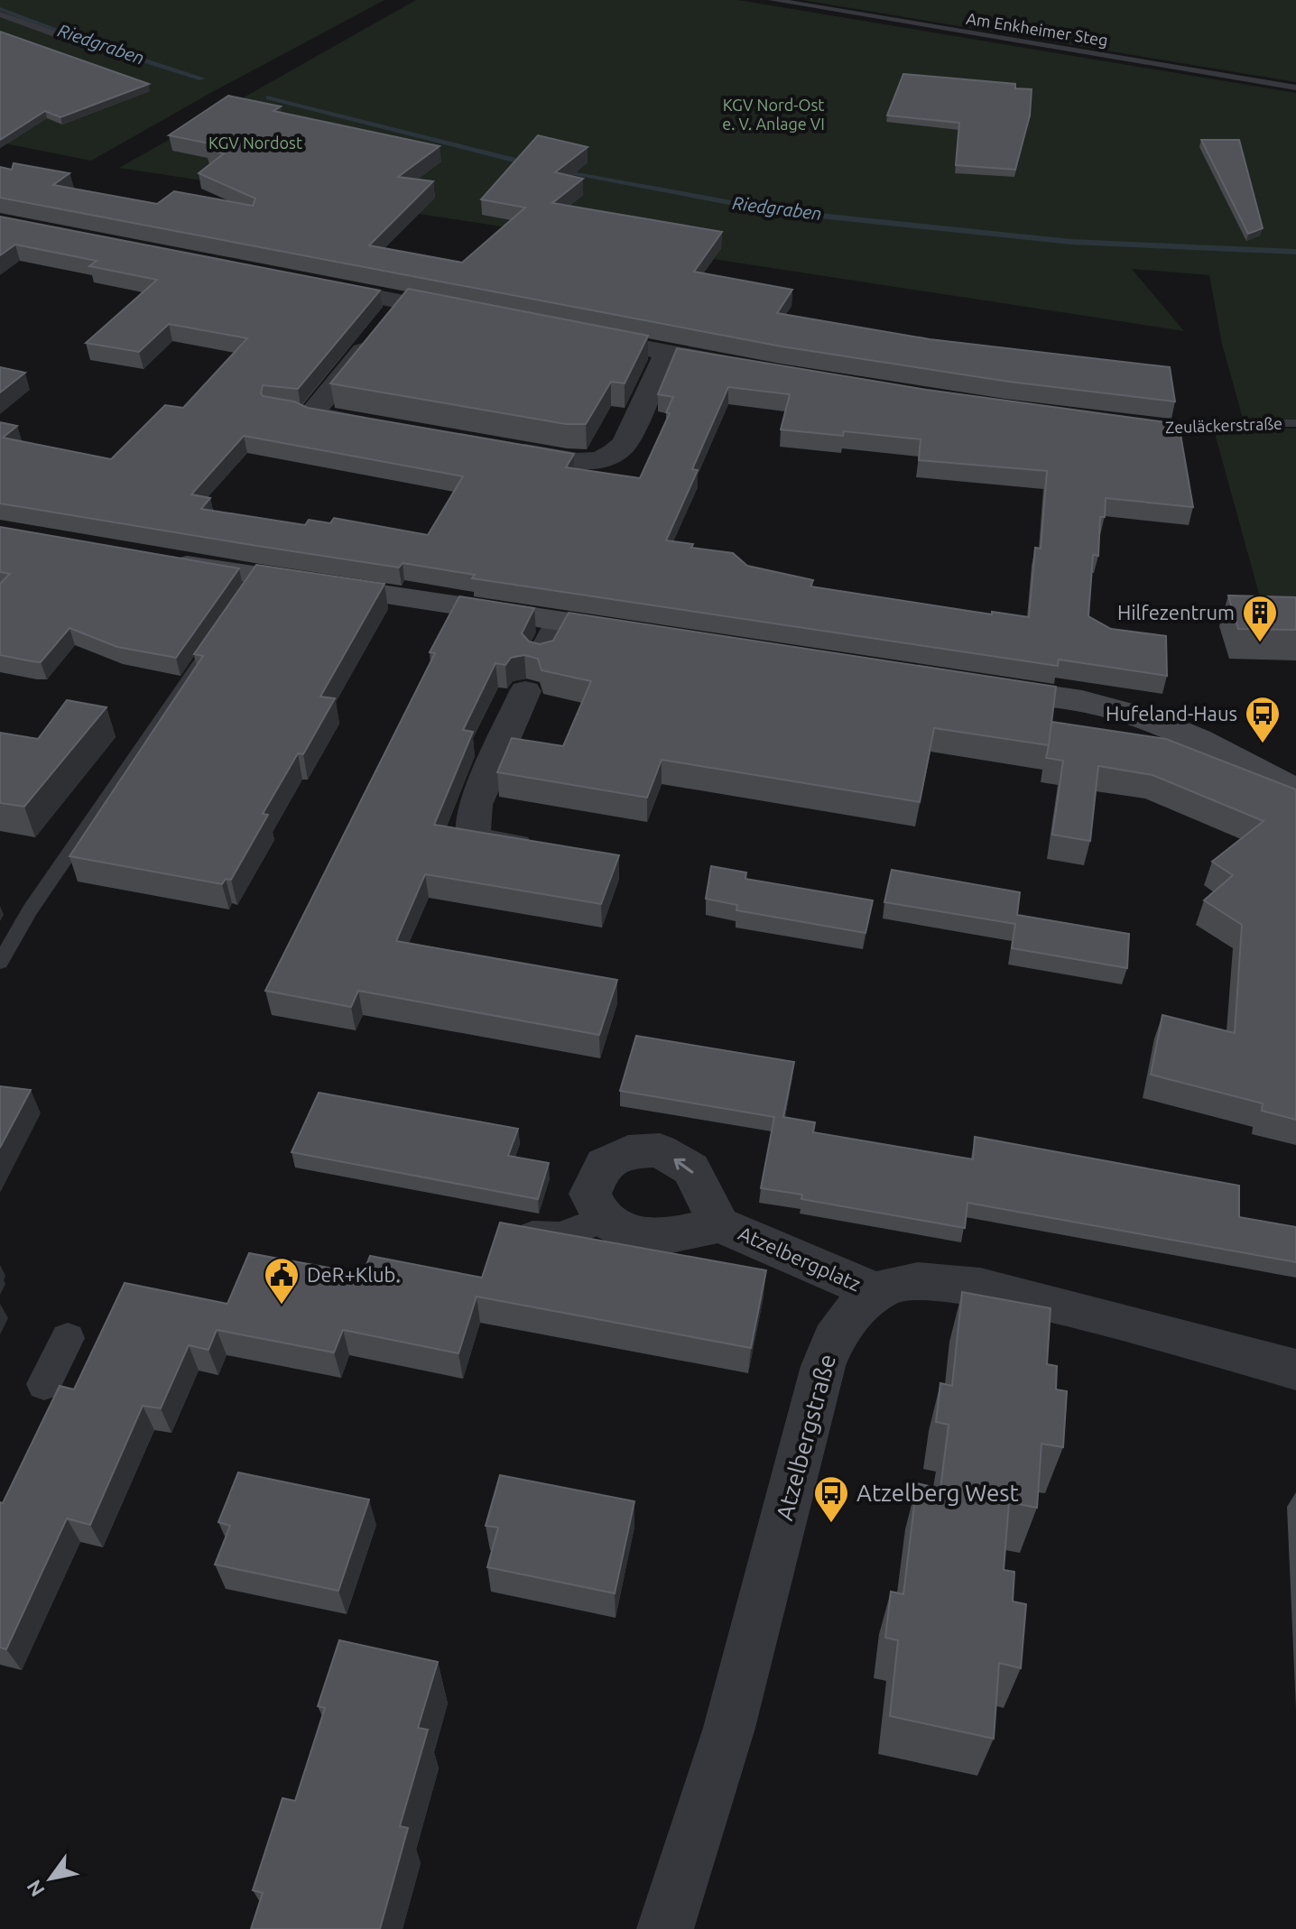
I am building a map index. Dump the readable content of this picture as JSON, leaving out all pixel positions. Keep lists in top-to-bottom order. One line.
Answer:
{"streets":{"street":["Atzelbergplatz","Atzelbergstraße"],"lane":["Am Enkheimer Steg","Zeuläckerstraße"]},"crossings":[["Atzelbergplatz","Atzelbergstraße"]],"water":["Riedgraben"],"parks":["KGV Nord-Ost e. V. Anlage VI","KGV Nordost"],"places":{"building":["Hilfezentrum"],"bus stop":["Hufeland-Haus","Atzelberg West"],"public building":["DeR+Klub."]},"north":"bottom left"}
